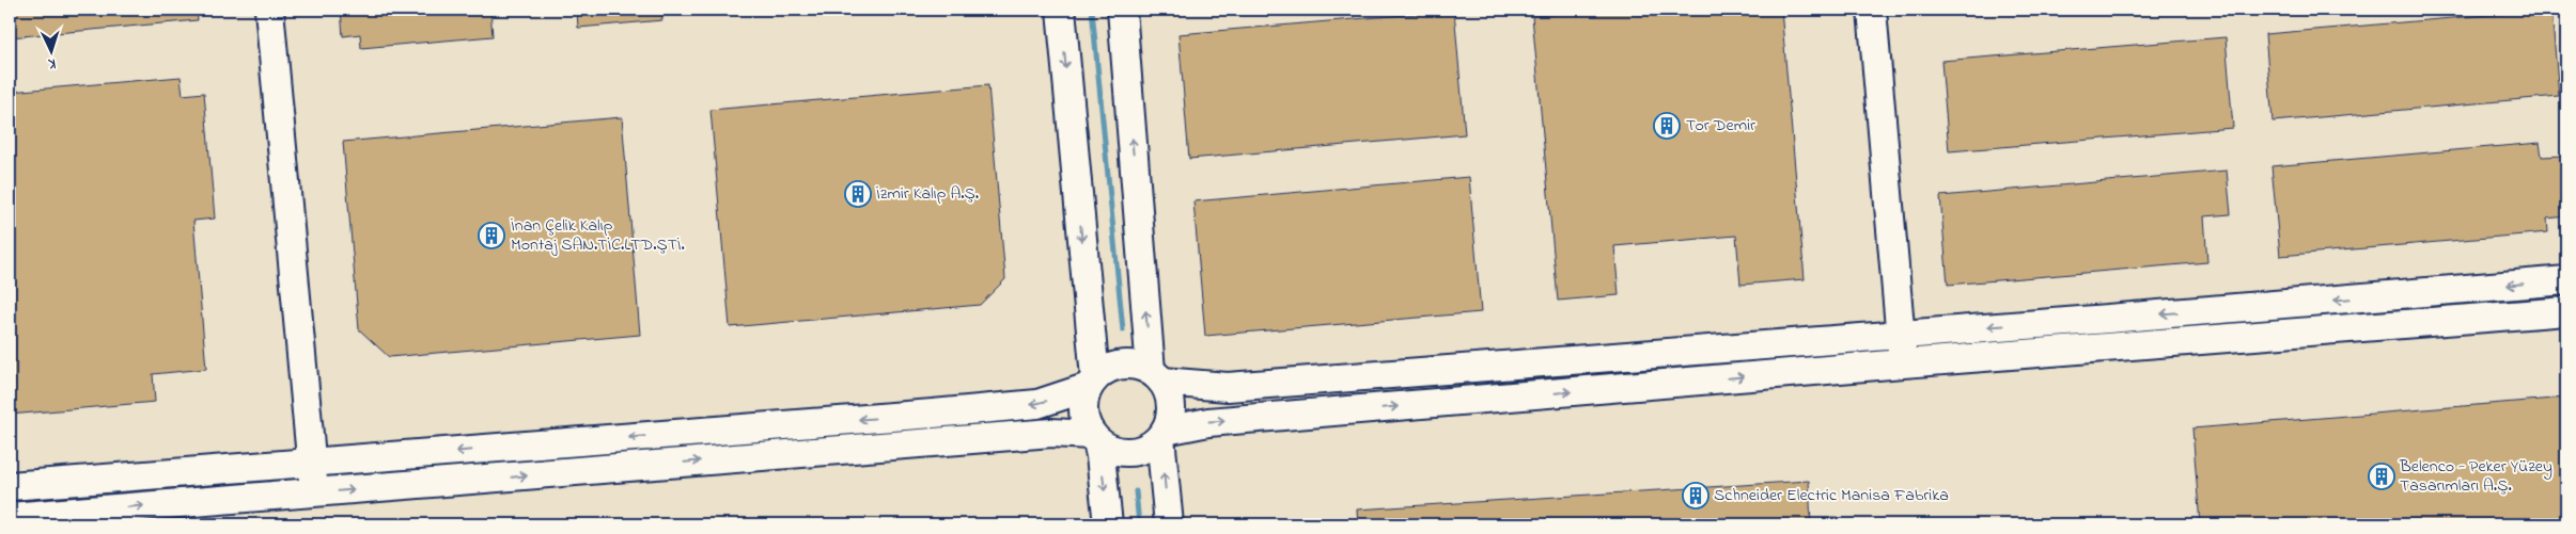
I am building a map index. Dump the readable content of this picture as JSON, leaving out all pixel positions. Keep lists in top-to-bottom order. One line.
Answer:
{"places":{"building":["Tor Demir","İzmir Kalıp A.Ş.","İnan Çelik Kalıp Montaj SAN.TİC.LTD.ŞTİ.","Belenco - Peker Yüzey Tasarımları A.Ş.","Schneider Electric Manisa Fabrika"]},"north":"bottom"}
